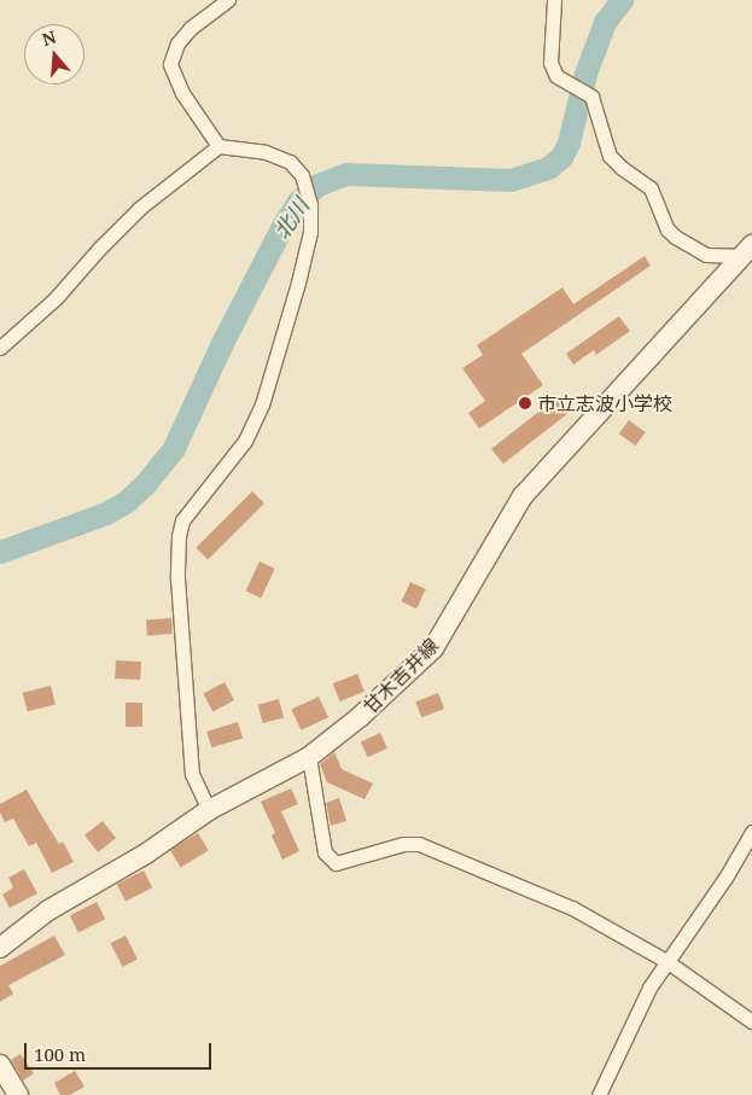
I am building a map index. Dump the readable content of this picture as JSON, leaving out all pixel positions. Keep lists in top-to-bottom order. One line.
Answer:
{"streets":{"main road":["甘木吉井線"]},"water":["北川"],"places":["市立志波小学校"],"scale_bar":"100 m","north":"top"}
